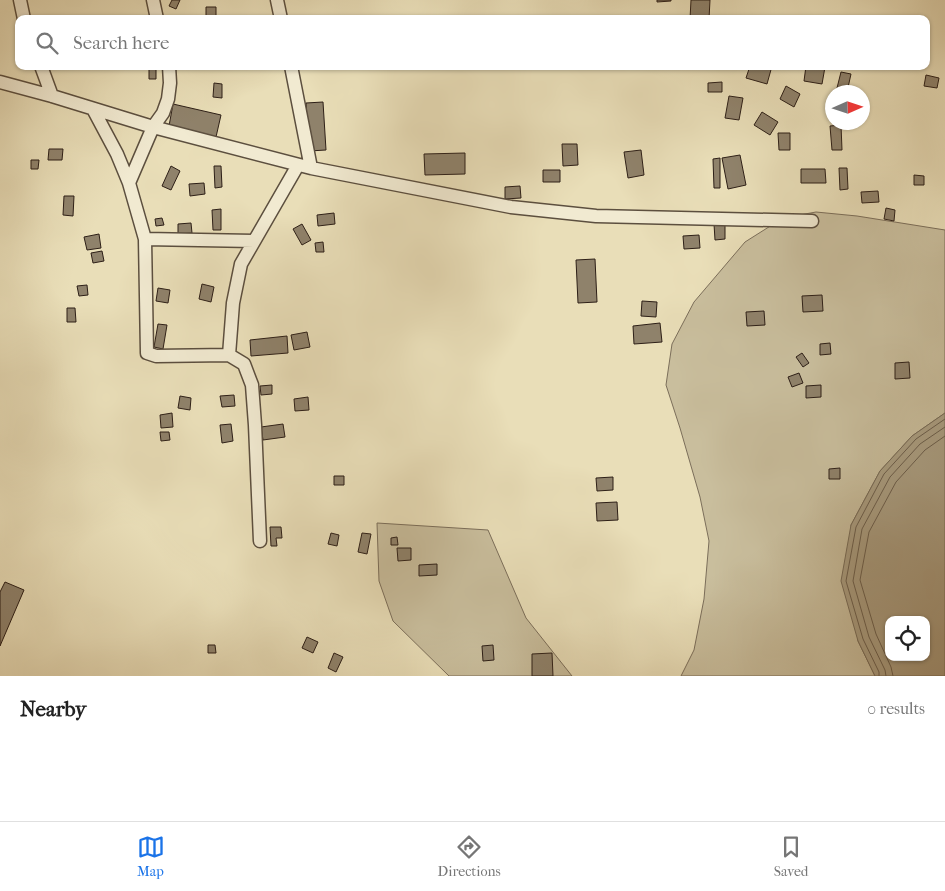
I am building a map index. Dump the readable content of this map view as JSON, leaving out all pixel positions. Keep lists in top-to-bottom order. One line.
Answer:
{"north":"right","page":{"search":"Search here","heading":["Nearby","0 results"],"nav":["Map","Directions","Saved"]}}
